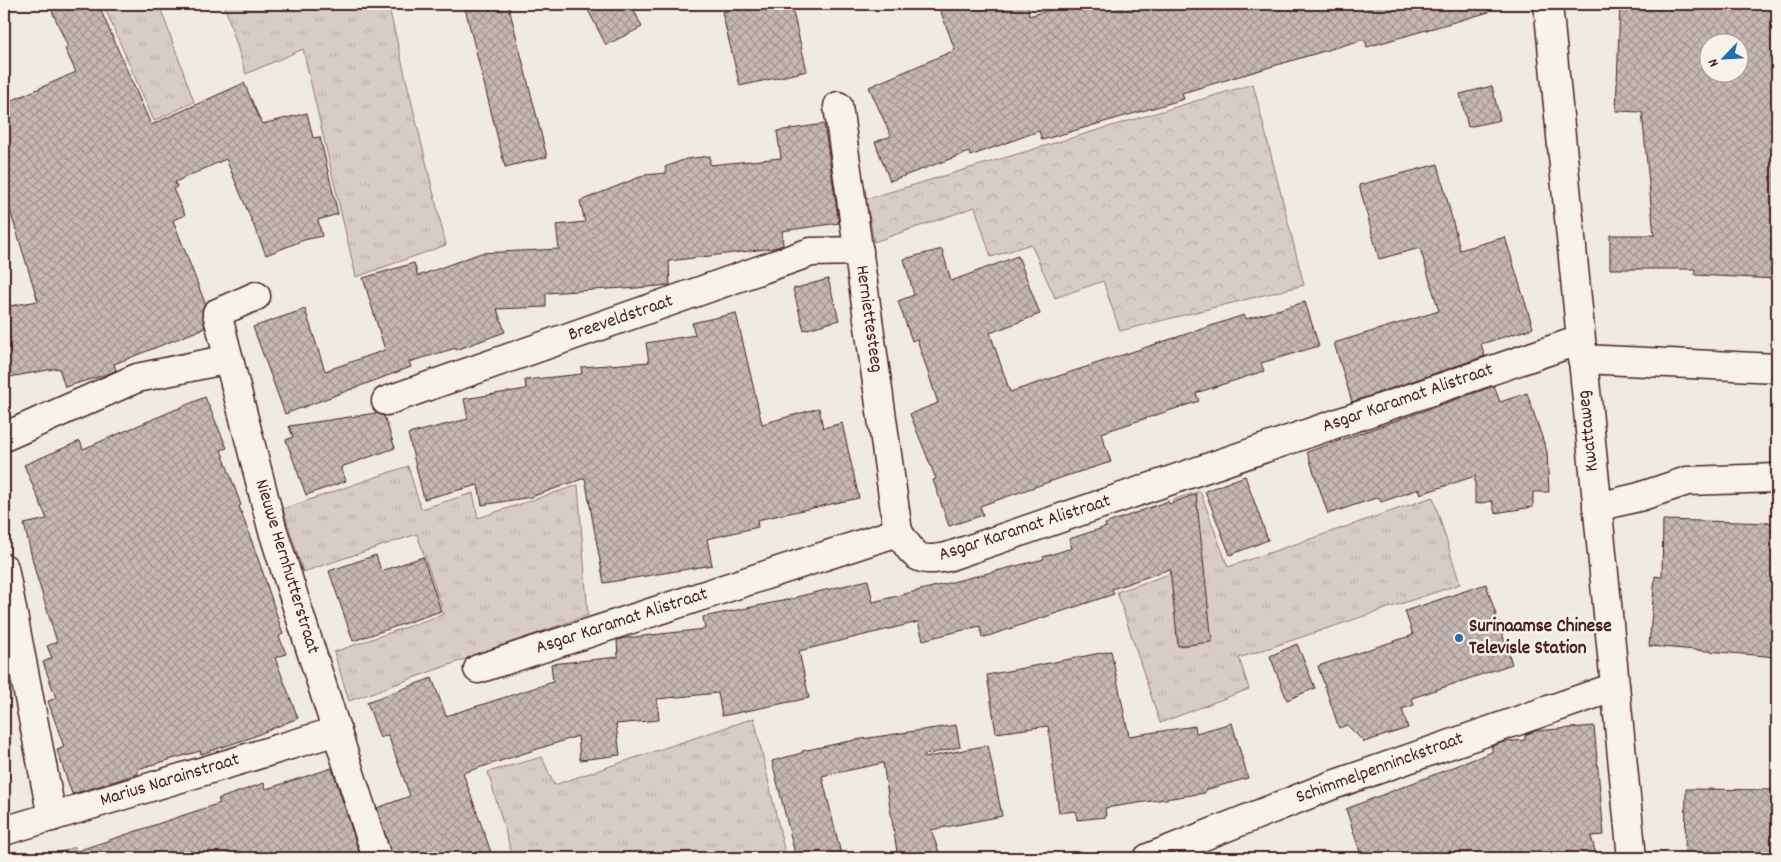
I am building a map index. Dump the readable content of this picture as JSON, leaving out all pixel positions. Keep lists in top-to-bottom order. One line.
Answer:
{"streets":{"street":["Breeveldstraat","Herniettesteeg","Asgar Karamat Alistraat","Kwattaweg","Nieuwe Hernhutterstraat","Schimmelpenninckstraat","Marius Narainstraat"]},"crossings":[["Breeveldstraat","Herniettesteeg"],["Herniettesteeg","Asgar Karamat Alistraat"],["Asgar Karamat Alistraat","Kwattaweg"],["Kwattaweg","Schimmelpenninckstraat"],["Nieuwe Hernhutterstraat","Marius Narainstraat"]],"places":["Surinaamse Chinese Televisle Station"],"north":"bottom left"}
